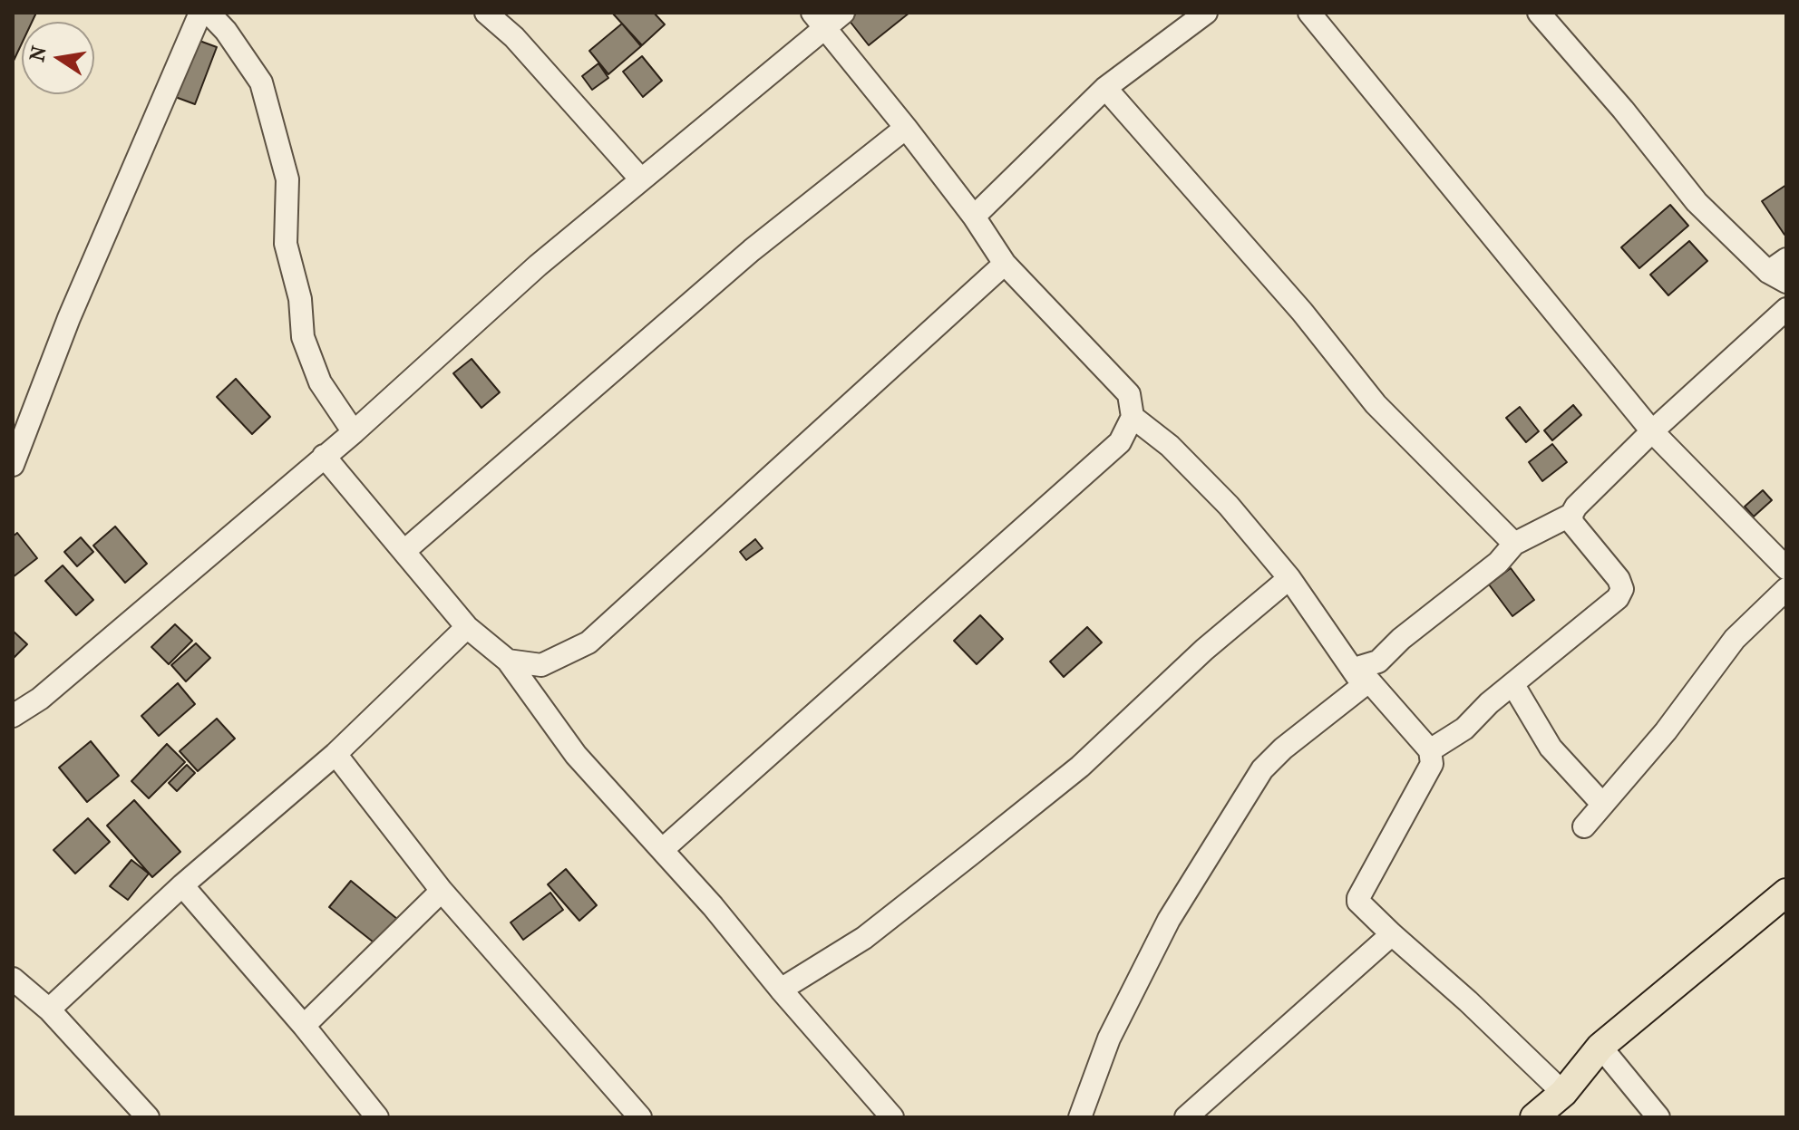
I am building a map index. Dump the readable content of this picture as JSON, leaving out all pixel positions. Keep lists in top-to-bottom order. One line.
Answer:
{"north":"left"}
